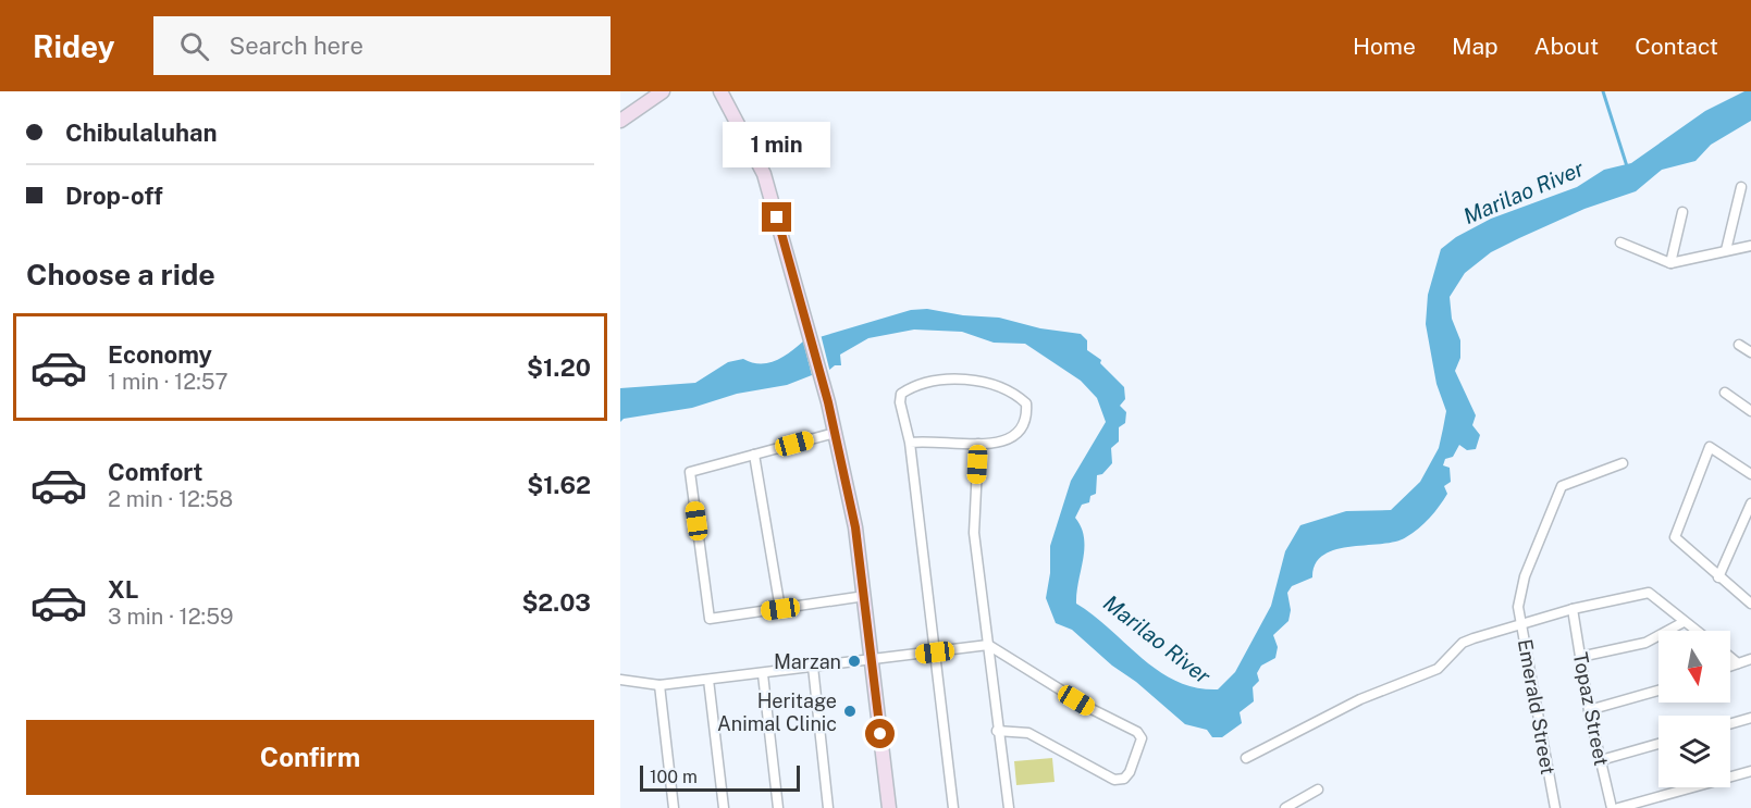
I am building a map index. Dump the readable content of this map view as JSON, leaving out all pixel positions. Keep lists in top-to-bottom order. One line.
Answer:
{"streets":{"street":["Emerald Street","Topaz Street"]},"water":["Marilao River"],"places":["Marzan","Heritage Animal Clinic"],"scale_bar":"100 m","north":"bottom","page":{"header":"Ridey","search":"Search here","nav":["Home","Map","About","Contact"],"banner":["Chibulaluhan","Drop-off"],"bubble":"1 min","heading":"Choose a ride","list":[{"name":"Economy","note":"1 min · 12:57","value":"$1.20"},{"name":"Comfort","note":"2 min · 12:58","value":"$1.62"},{"name":"XL","note":"3 min · 12:59","value":"$2.03"}],"buttons":"Confirm","scale":"100 m"}}
